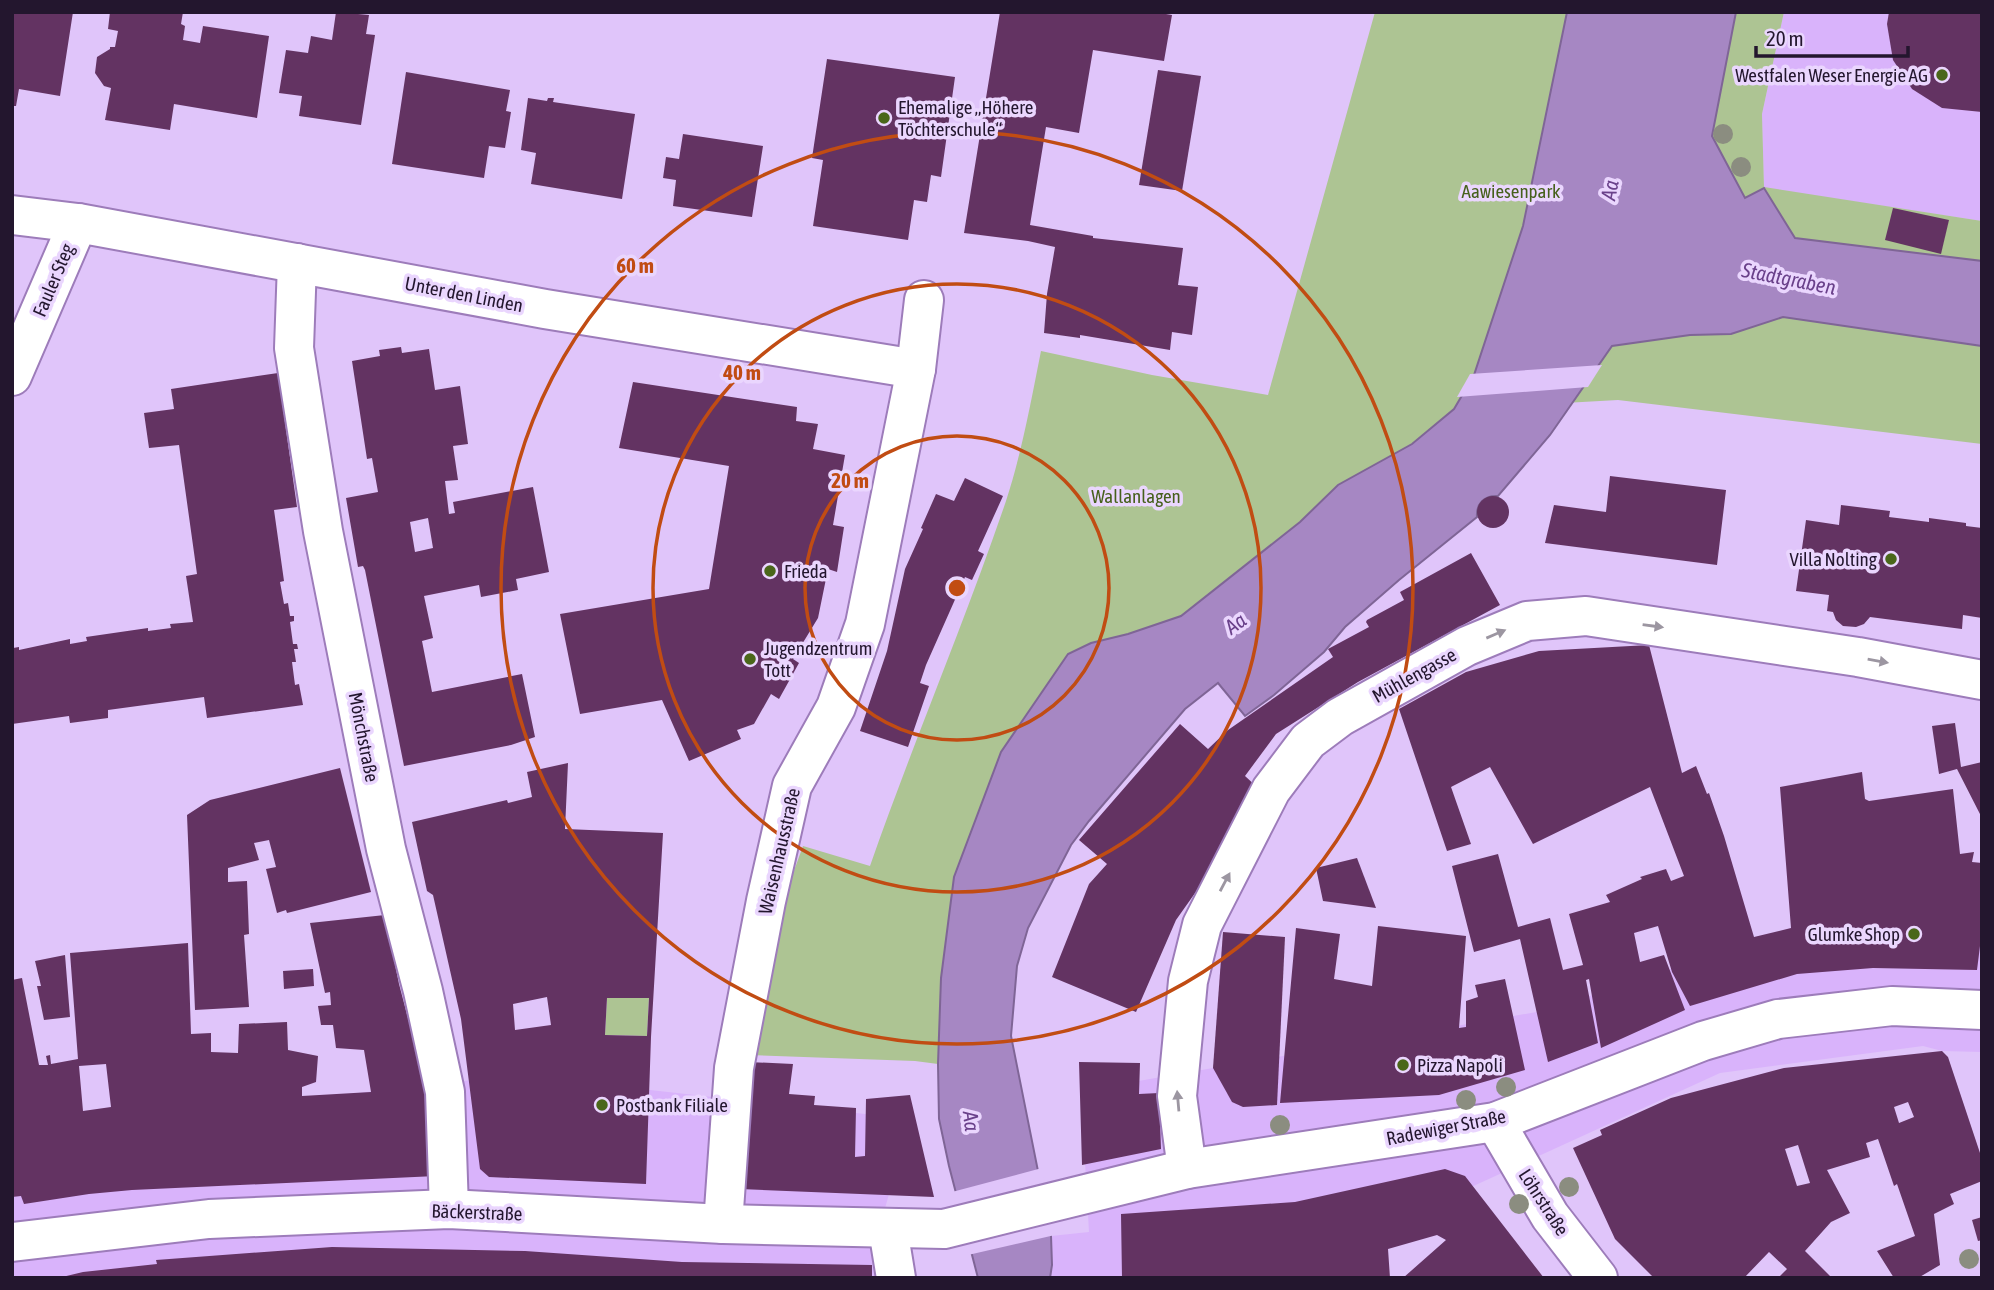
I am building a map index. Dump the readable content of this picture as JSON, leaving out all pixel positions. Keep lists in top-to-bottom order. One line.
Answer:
{"streets":{"street":["Fauler Steg","Unter den Linden","Mühlengasse","Mönchstraße","Waisenhausstraße","Radewiger Straße","Löhrstraße","Bäckerstraße"]},"crossings":[["Fauler Steg","Unter den Linden"],["Unter den Linden","Mönchstraße"],["Unter den Linden","Waisenhausstraße"],["Mühlengasse","Radewiger Straße"],["Mönchstraße","Bäckerstraße"],["Waisenhausstraße","Bäckerstraße"],["Radewiger Straße","Löhrstraße"],["Radewiger Straße","Bäckerstraße"]],"water":["Aa","Stadtgraben"],"parks":["Aawiesenpark","Wallanlagen"],"places":["Westfalen Weser Energie AG","Ehemalige „Höhere Töchterschule“","Villa Nolting","Frieda","Jugendzentrum Tott","Glumke Shop","Pizza Napoli","Postbank Filiale"],"scale_bar":"20 m","rings":["60 m","40 m","20 m"]}
